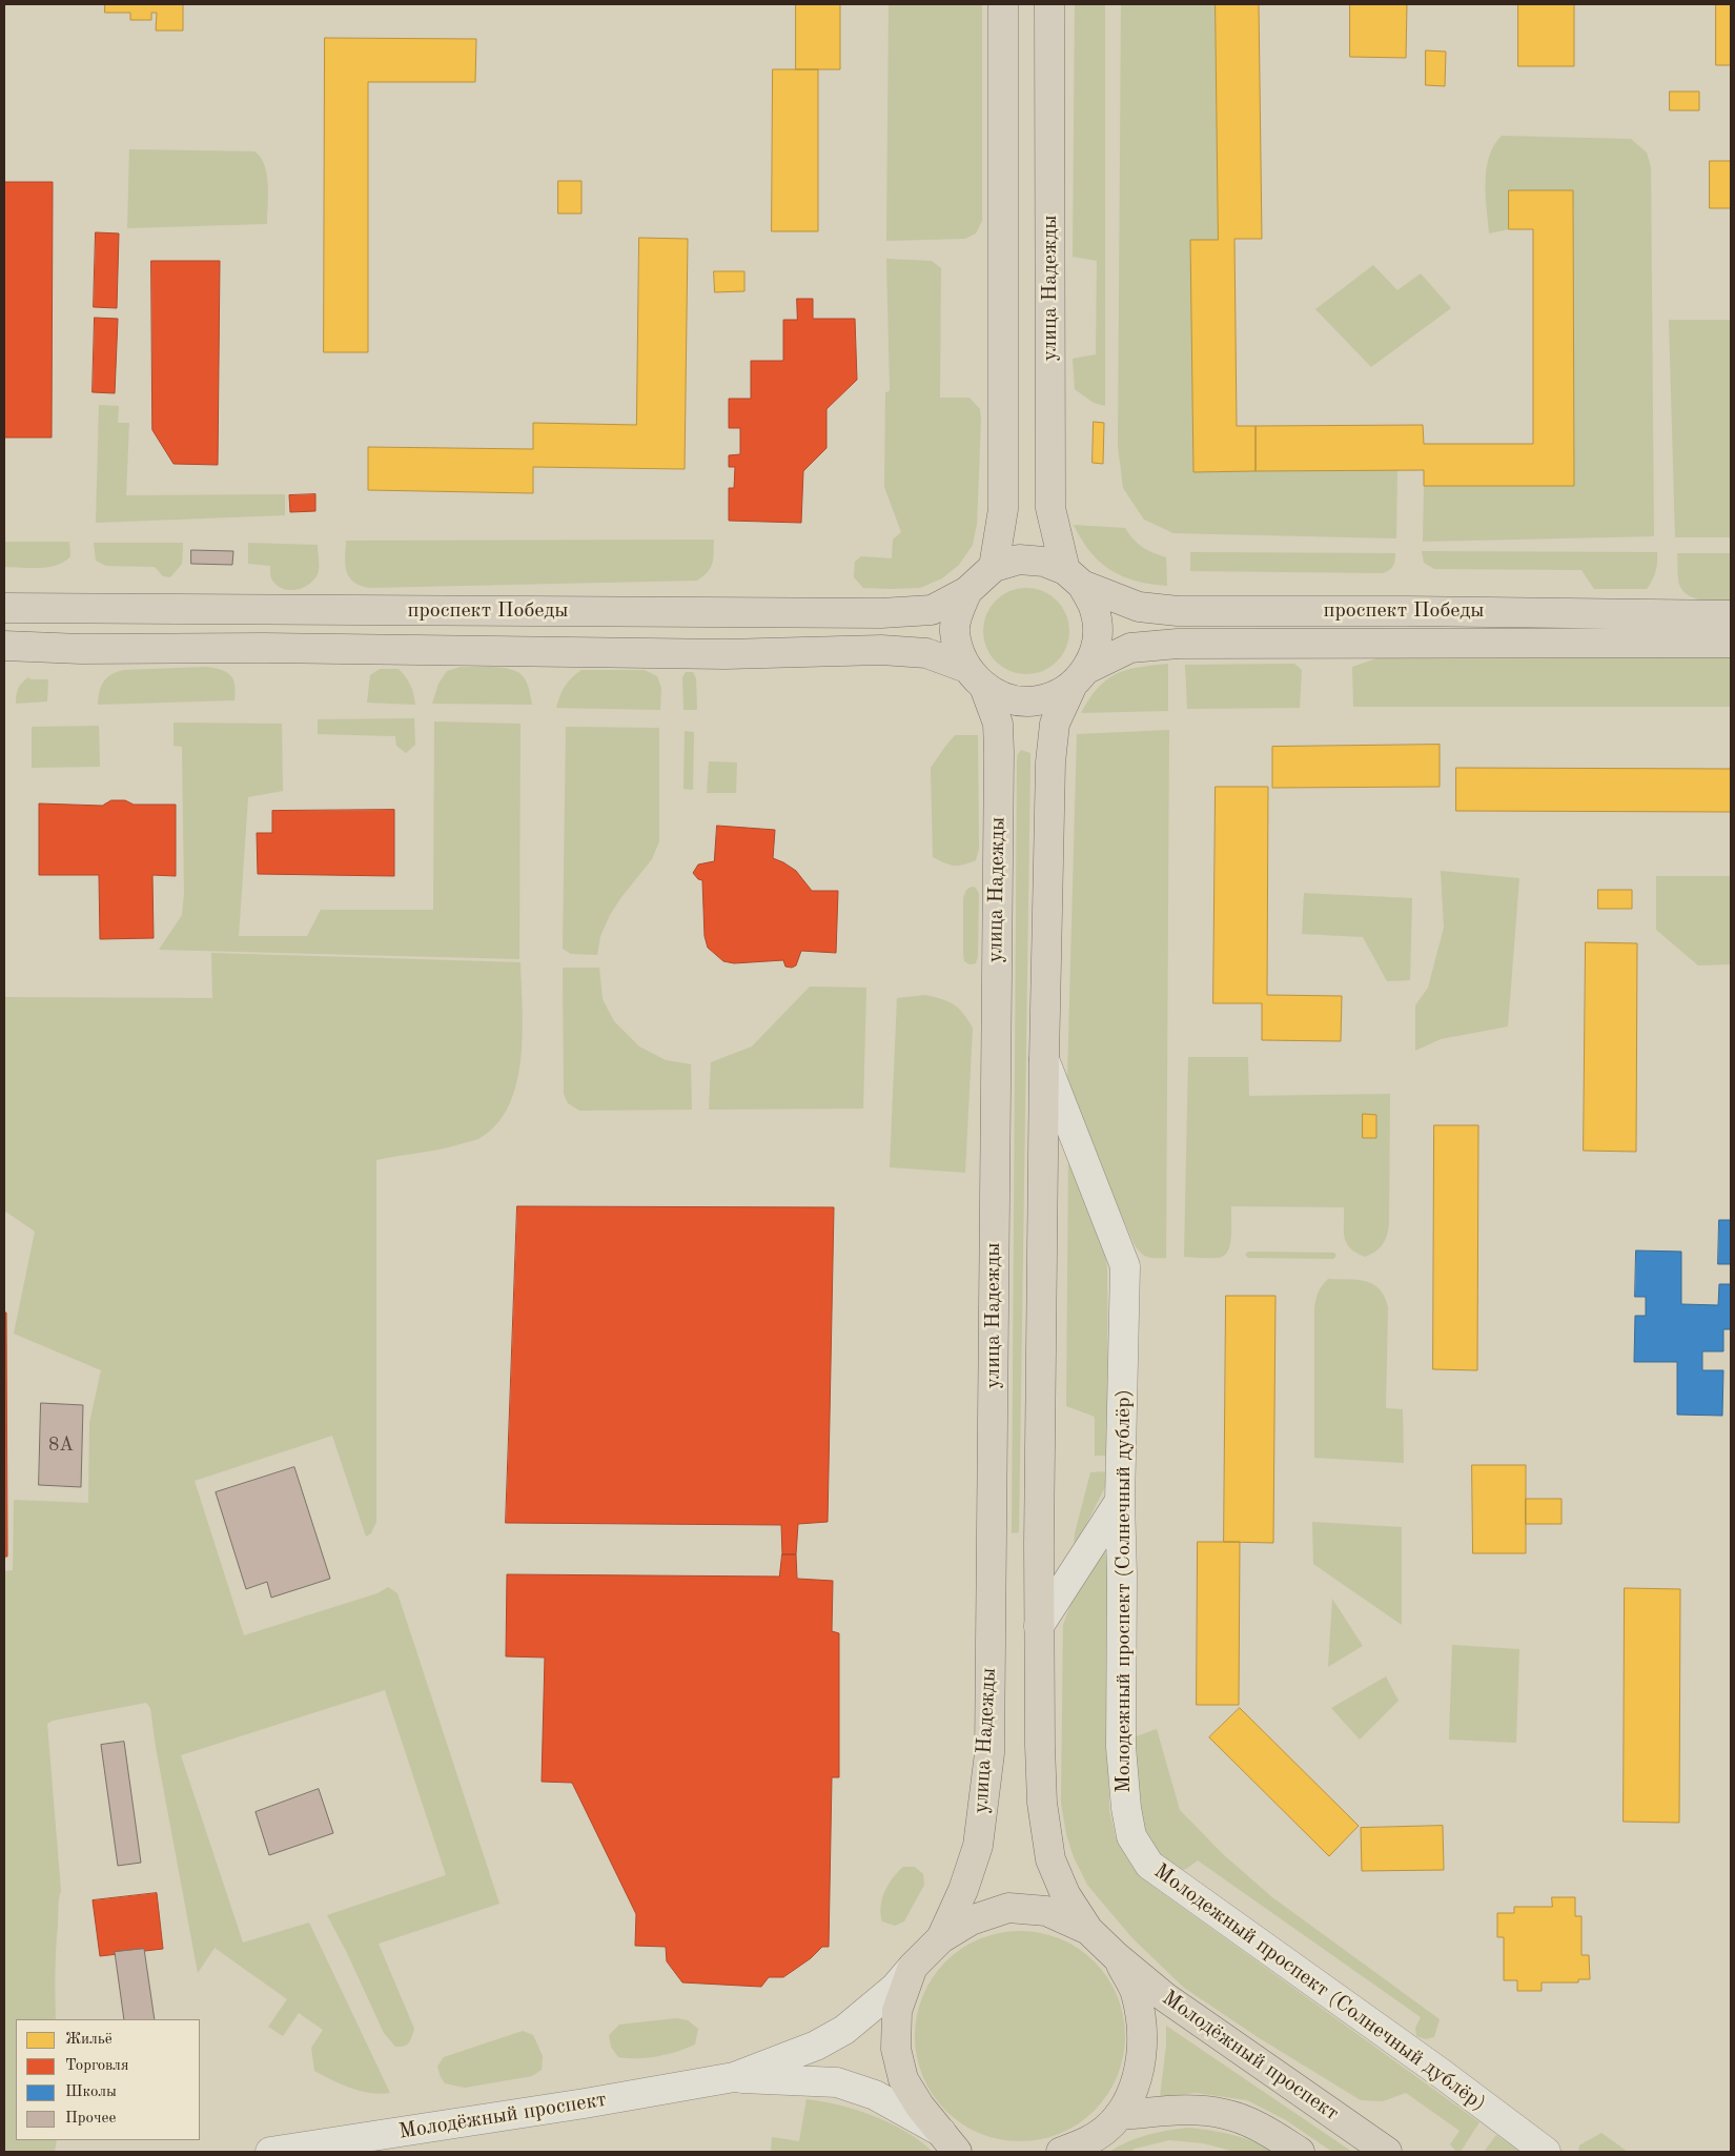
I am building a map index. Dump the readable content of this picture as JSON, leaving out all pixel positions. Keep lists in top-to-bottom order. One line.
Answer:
{"streets":{"main road":["улица Надежды","проспект Победы","Молодёжный проспект"],"street":["Молодежный проспект (Солнечный дублёр)"]},"crossings":[["улица Надежды","проспект Победы"],["улица Надежды","Молодёжный проспект"]],"house_numbers":["8А"],"legend":["Жильё","Торговля","Школы","Прочее"]}
